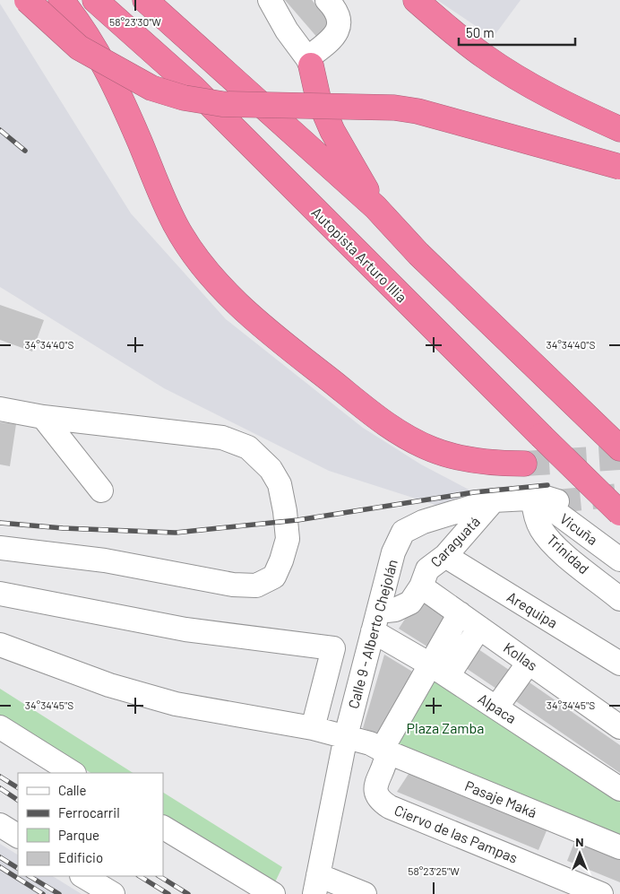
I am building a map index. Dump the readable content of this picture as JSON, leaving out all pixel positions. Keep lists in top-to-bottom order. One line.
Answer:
{"streets":{"highway":["Autopista Arturo Illia"],"street":["Vicuña","Caraguatá","Trinidad","Arequipa","Calle 9 - Alberto Chejolán","Kollas","Alpaca","Pasaje Maká","Ciervo de las Pampas"]},"crossings":[["Vicuña","Trinidad"],["Vicuña","Calle 9 - Alberto Chejolán"],["Caraguatá","Arequipa"],["Caraguatá","Calle 9 - Alberto Chejolán"],["Caraguatá","Kollas"],["Caraguatá","Alpaca"],["Trinidad","Calle 9 - Alberto Chejolán"],["Calle 9 - Alberto Chejolán","Alpaca"],["Pasaje Maká","Ciervo de las Pampas"]],"parks":["Plaza Zamba"],"legend":["Calle","Ferrocarril","Parque","Edificio"],"scale_bar":"50 m","north":"top","coordinates":["58°23'30\"W","34°34'40\"S","34°34'45\"S","58°23'25\"W"]}
